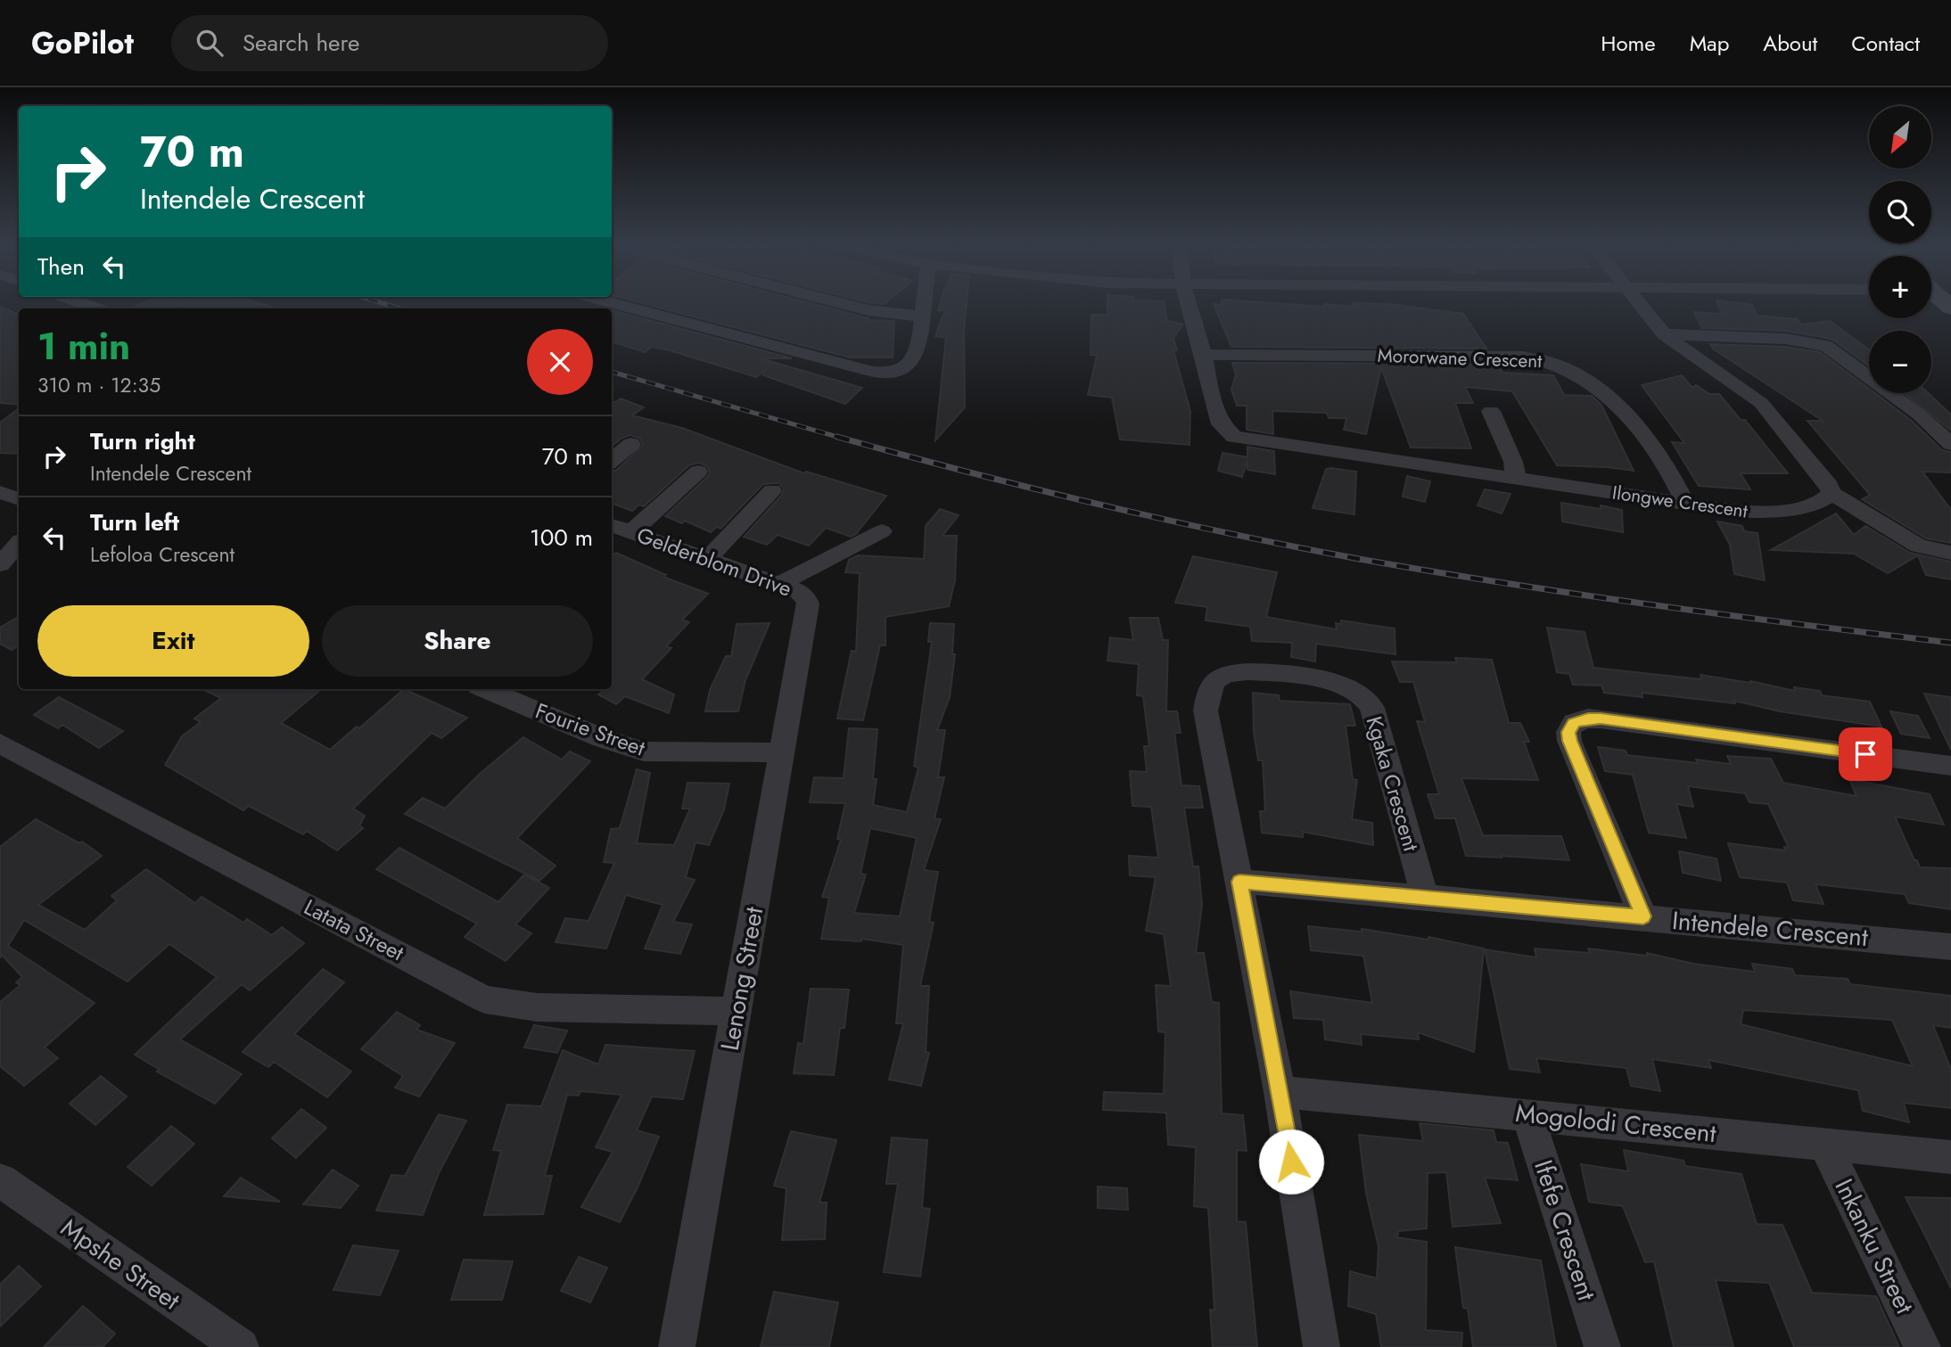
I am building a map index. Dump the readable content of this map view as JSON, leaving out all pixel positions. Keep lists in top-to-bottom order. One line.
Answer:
{"streets":{"street":["Mororwane Crescent","Ilongwe Crescent","Gelderblom Drive","Fourie Street","Kgaka Crescent","Intendele Crescent","Latata Street","Lenong Street","Mogolodi Crescent","Ifefe Crescent","Inkanku Street","Mpshe Street"]},"crossings":[["Mororwane Crescent","Ilongwe Crescent"],["Gelderblom Drive","Lenong Street"],["Fourie Street","Lenong Street"],["Kgaka Crescent","Intendele Crescent"],["Latata Street","Lenong Street"],["Mogolodi Crescent","Ifefe Crescent"],["Mogolodi Crescent","Inkanku Street"]],"north":"bottom left","page":{"header":"GoPilot","search":"Search here","nav":["Home","Map","About","Contact"],"map_buttons":["+","−"],"turn":["70 m","Intendele Crescent"],"then":"Then","heading":["1 min","310 m · 12:35"],"list":[{"name":"Turn right","note":"Intendele Crescent","value":"70 m"},{"name":"Turn left","note":"Lefoloa Crescent","value":"100 m"}],"buttons":["Exit","Share"]}}
